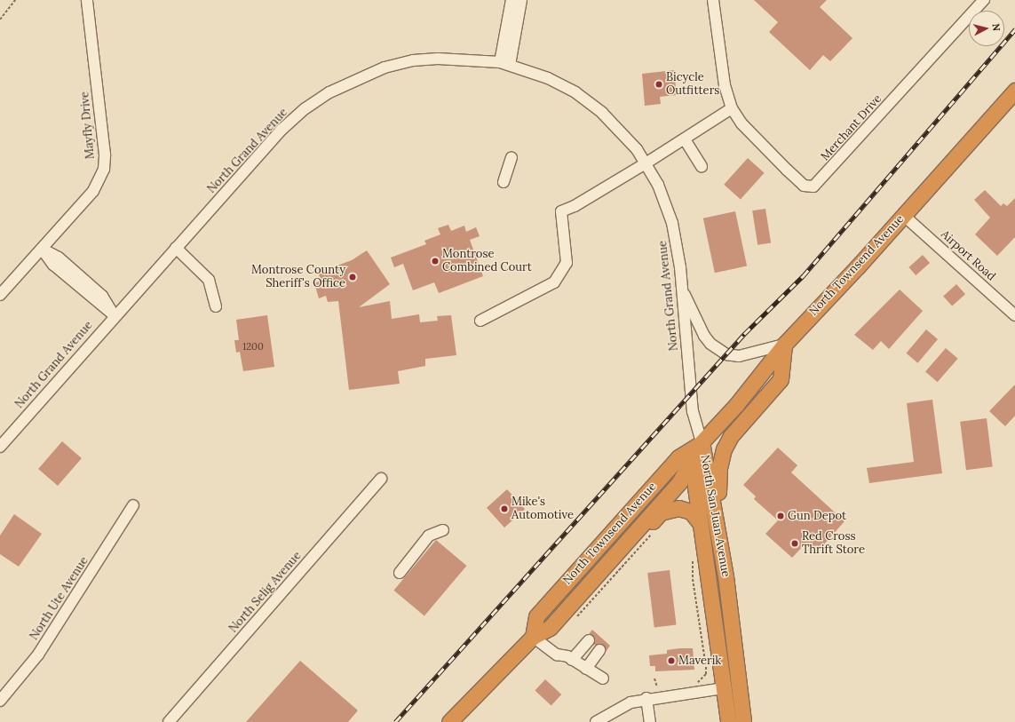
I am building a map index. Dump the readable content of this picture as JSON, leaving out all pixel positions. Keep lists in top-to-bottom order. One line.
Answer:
{"streets":{"highway":["North Townsend Avenue","North San Juan Avenue"],"street":["Mayfly Drive","Merchant Drive","North Grand Avenue","Airport Road","North Selig Avenue","North Ute Avenue"]},"crossings":[["North Grand Avenue","North Townsend Avenue"],["North Grand Avenue","North San Juan Avenue"],["Airport Road","North Townsend Avenue"],["North Townsend Avenue","North San Juan Avenue"]],"places":["Bicycle Outfitters","Montrose Combined Court","Montrose County Sheriff's Office","Mike's Automotive","Gun Depot","Red Cross Thrift Store","Maverik"],"house_numbers":["1200"],"north":"right"}
